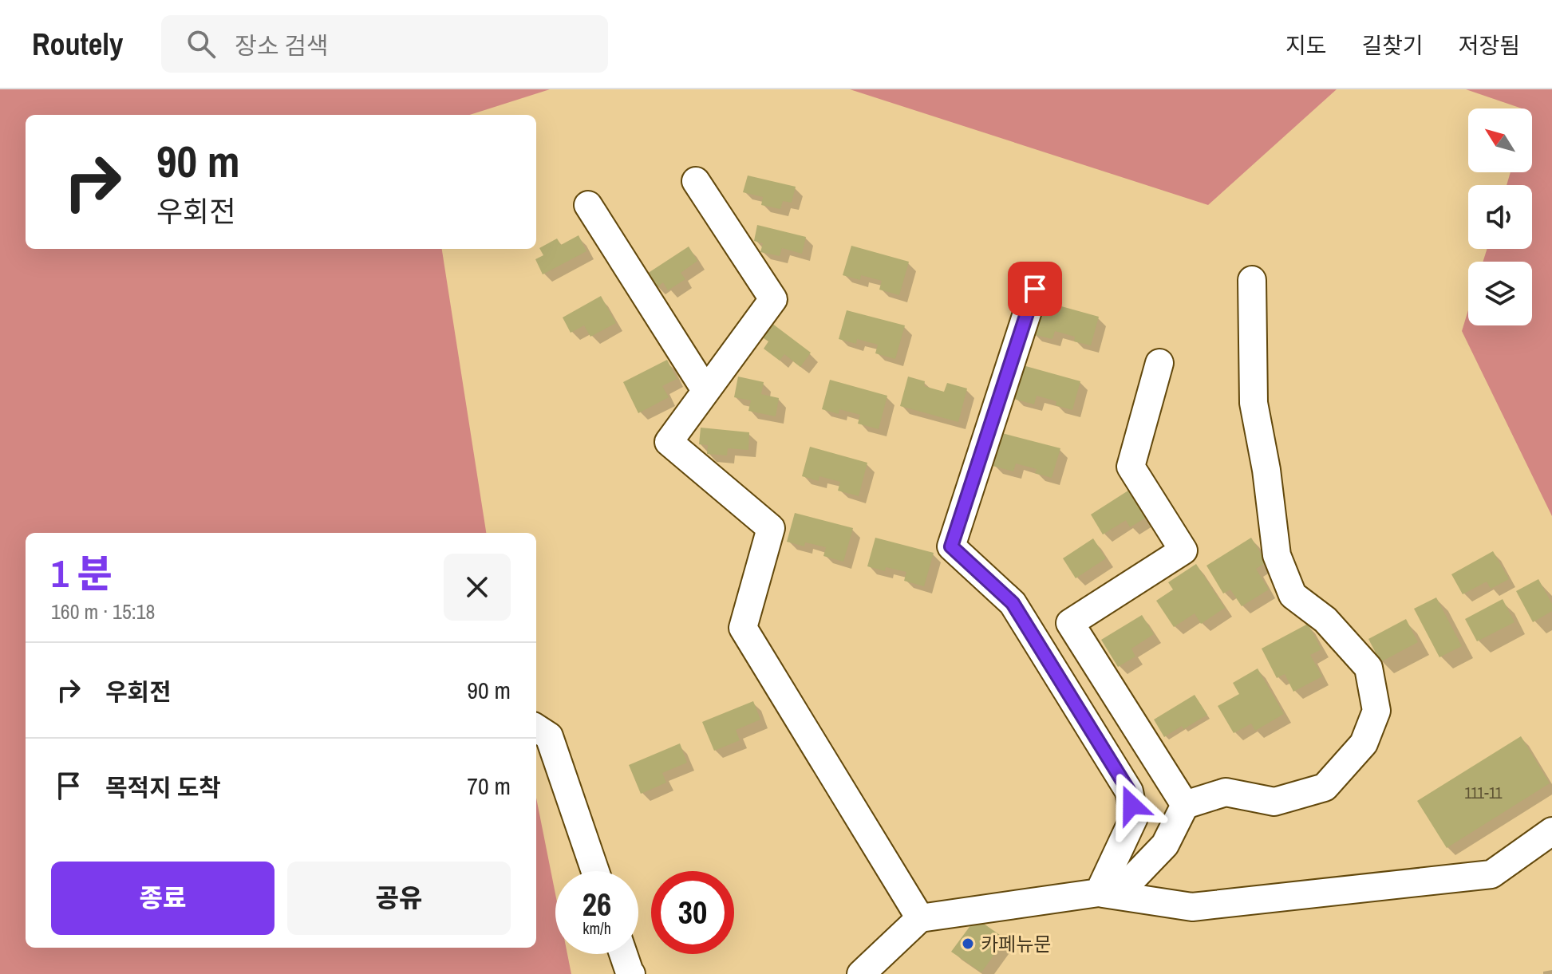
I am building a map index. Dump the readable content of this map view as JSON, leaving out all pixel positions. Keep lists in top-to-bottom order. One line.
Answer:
{"places":["카페뉴문"],"house_numbers":["111-11"],"north":"top left","page":{"header":"Routely","search":"장소 검색","nav":["지도","길찾기","저장됨"],"turn":["90 m","우회전"],"heading":["1 분","160 m · 15:18"],"list":[{"name":"우회전","value":"90 m"},{"name":"목적지 도착","value":"70 m"}],"buttons":["종료","공유"],"speed":"26 km/h","limit":"30"}}
